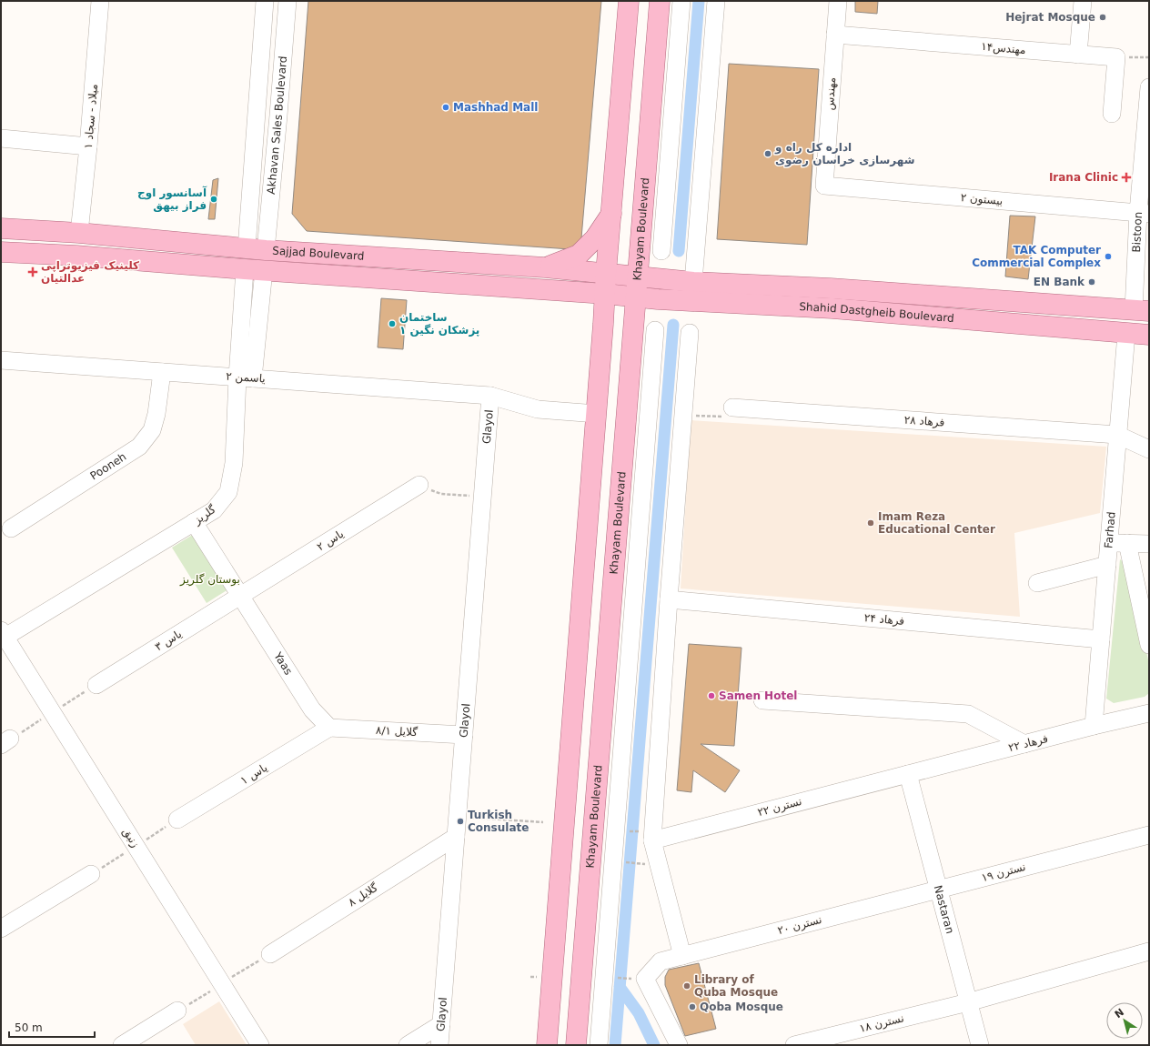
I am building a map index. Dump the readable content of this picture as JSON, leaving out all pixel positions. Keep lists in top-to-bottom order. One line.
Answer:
{"streets":{"main road":["Khayam Boulevard","Sajjad Boulevard","Shahid Dastgheib Boulevard"],"street":["مهندس۱۴","مهندس","میلاد - سجاد ۱","Akhavan Sales Boulevard","بیستون ۲","Bistoon","یاسمن ۲","فرهاد ۲۸","Glayol","Pooneh","گلریز","Farhad","یاس ۲","فرهاد ۲۴","یاس ۳","Yaas","گلایل ۸/۱","فرهاد ۲۲","یاس ۱","نسترن ۲۲","زنبق","نسترن ۱۹","گلایل ۸","Nastaran","نسترن ۲۰","نسترن ۱۸"]},"crossings":[["مهندس۱۴","مهندس"],["مهندس","بیستون ۲"],["میلاد - سجاد ۱","Sajjad Boulevard"],["Akhavan Sales Boulevard","Sajjad Boulevard"],["بیستون ۲","Bistoon"],["Khayam Boulevard","Sajjad Boulevard"],["Khayam Boulevard","Shahid Dastgheib Boulevard"],["Bistoon","Shahid Dastgheib Boulevard"],["Sajjad Boulevard","Shahid Dastgheib Boulevard"],["Sajjad Boulevard","گلریز"],["Shahid Dastgheib Boulevard","Farhad"],["یاسمن ۲","Glayol"],["یاسمن ۲","Pooneh"],["یاسمن ۲","گلریز"],["فرهاد ۲۸","Farhad"],["Glayol","گلایل ۸/۱"],["Glayol","گلایل ۸"],["گلریز","Yaas"],["گلریز","زنبق"],["Farhad","فرهاد ۲۴"],["Farhad","فرهاد ۲۲"],["یاس ۲","یاس ۳"],["یاس ۲","Yaas"],["یاس ۳","Yaas"],["Yaas","گلایل ۸/۱"],["Yaas","یاس ۱"],["گلایل ۸/۱","یاس ۱"],["فرهاد ۲۲","نسترن ۲۲"],["فرهاد ۲۲","Nastaran"],["نسترن ۲۲","Nastaran"],["نسترن ۱۹","Nastaran"],["نسترن ۱۹","نسترن ۲۰"],["Nastaran","نسترن ۲۰"],["Nastaran","نسترن ۱۸"]],"parks":["بوستان گلریز"],"places":{"other":["Hejrat Mosque","Mashhad Mall","اداره کل راه و شهرسازی خراسان رضوی","آسانسور اوج فراز بیهق","TAK Computer Commercial Complex","EN Bank","ساختمان پزشکان نگین ۱","Imam Reza Educational Center","Samen Hotel","Turkish Consulate","Library of Quba Mosque","Qoba Mosque"],"health":["Irana Clinic","کلینیک فیزیوتراپی عدالتیان"]},"scale_bar":"50 m","north":"top left"}
